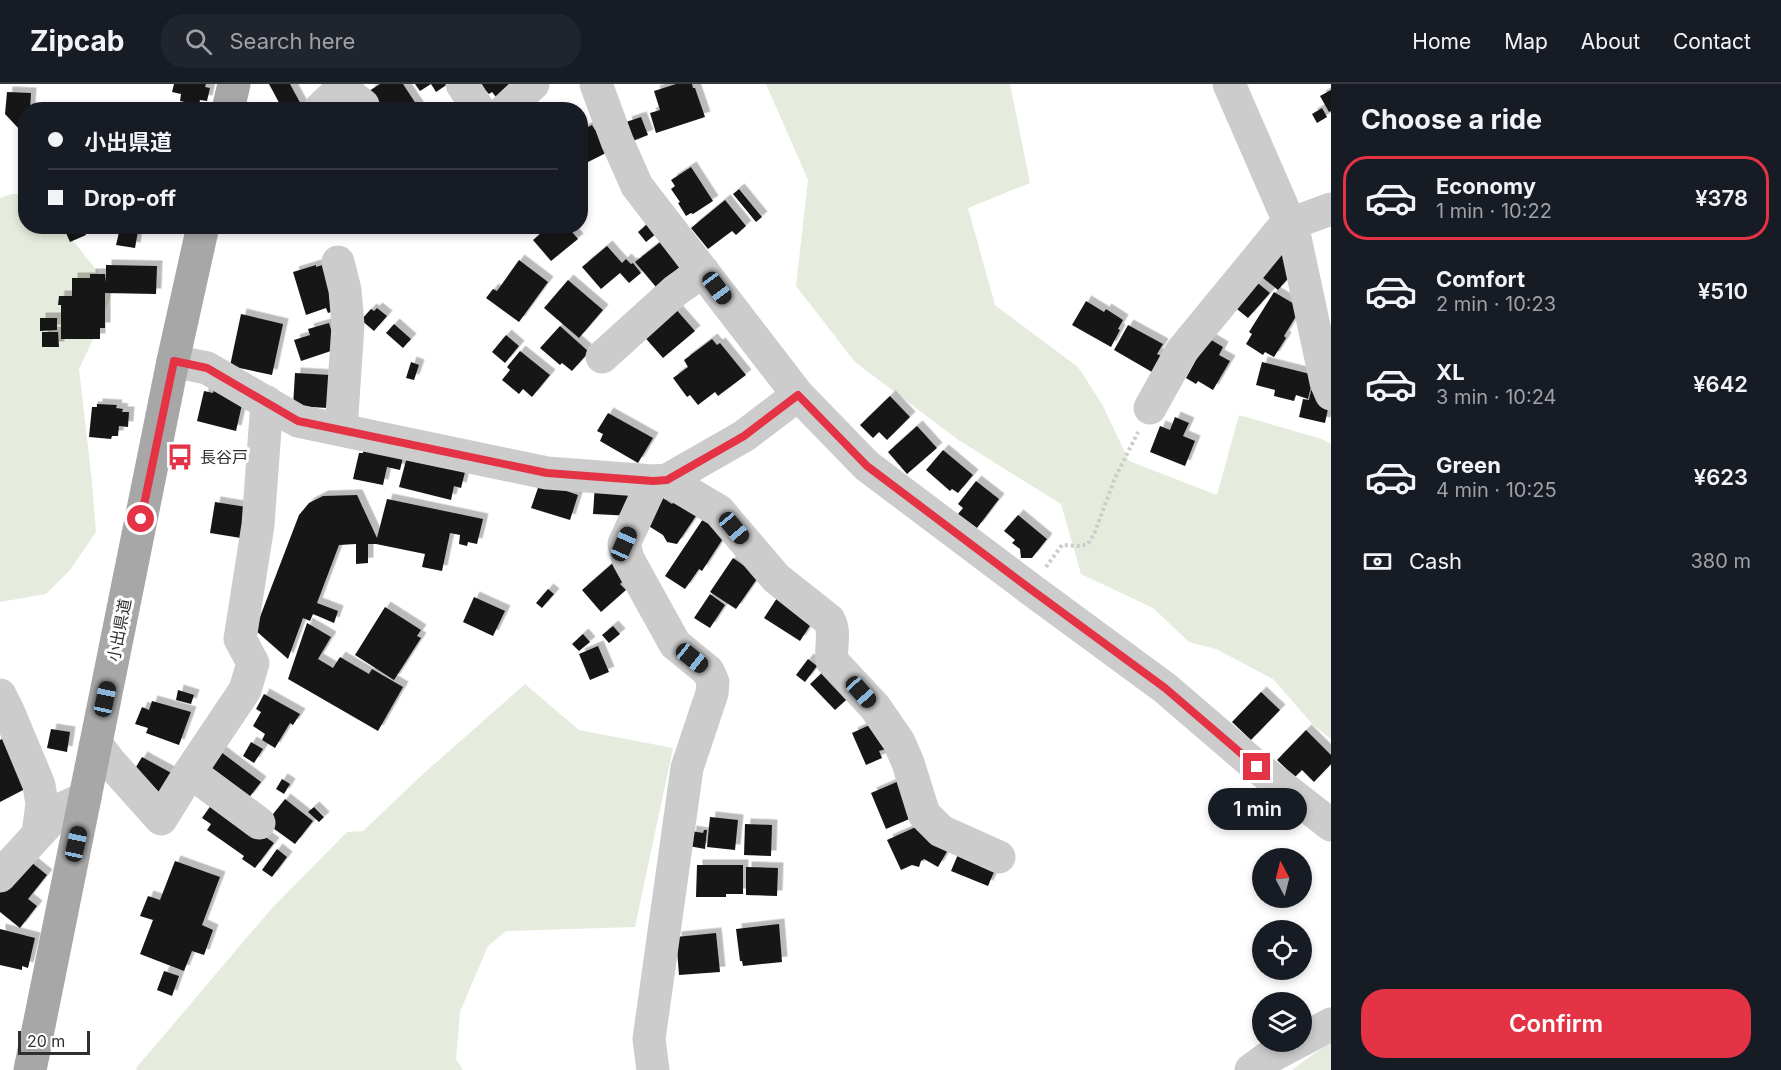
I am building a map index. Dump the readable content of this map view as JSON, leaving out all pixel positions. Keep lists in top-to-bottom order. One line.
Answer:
{"streets":{"main road":["小出県道"]},"places":{"bus stop":["長谷戸"]},"scale_bar":"20 m","north":"top","page":{"header":"Zipcab","search":"Search here","nav":["Home","Map","About","Contact"],"heading":"Choose a ride","banner":["小出県道","Drop-off"],"list":[{"name":"Economy","note":"1 min · 10:22","value":"¥378"},{"name":"Comfort","note":"2 min · 10:23","value":"¥510"},{"name":"XL","note":"3 min · 10:24","value":"¥642"},{"name":"Green","note":"4 min · 10:25","value":"¥623"}],"pay":["Cash","380 m"],"bubble":"1 min","buttons":"Confirm","scale":"20 m"}}
